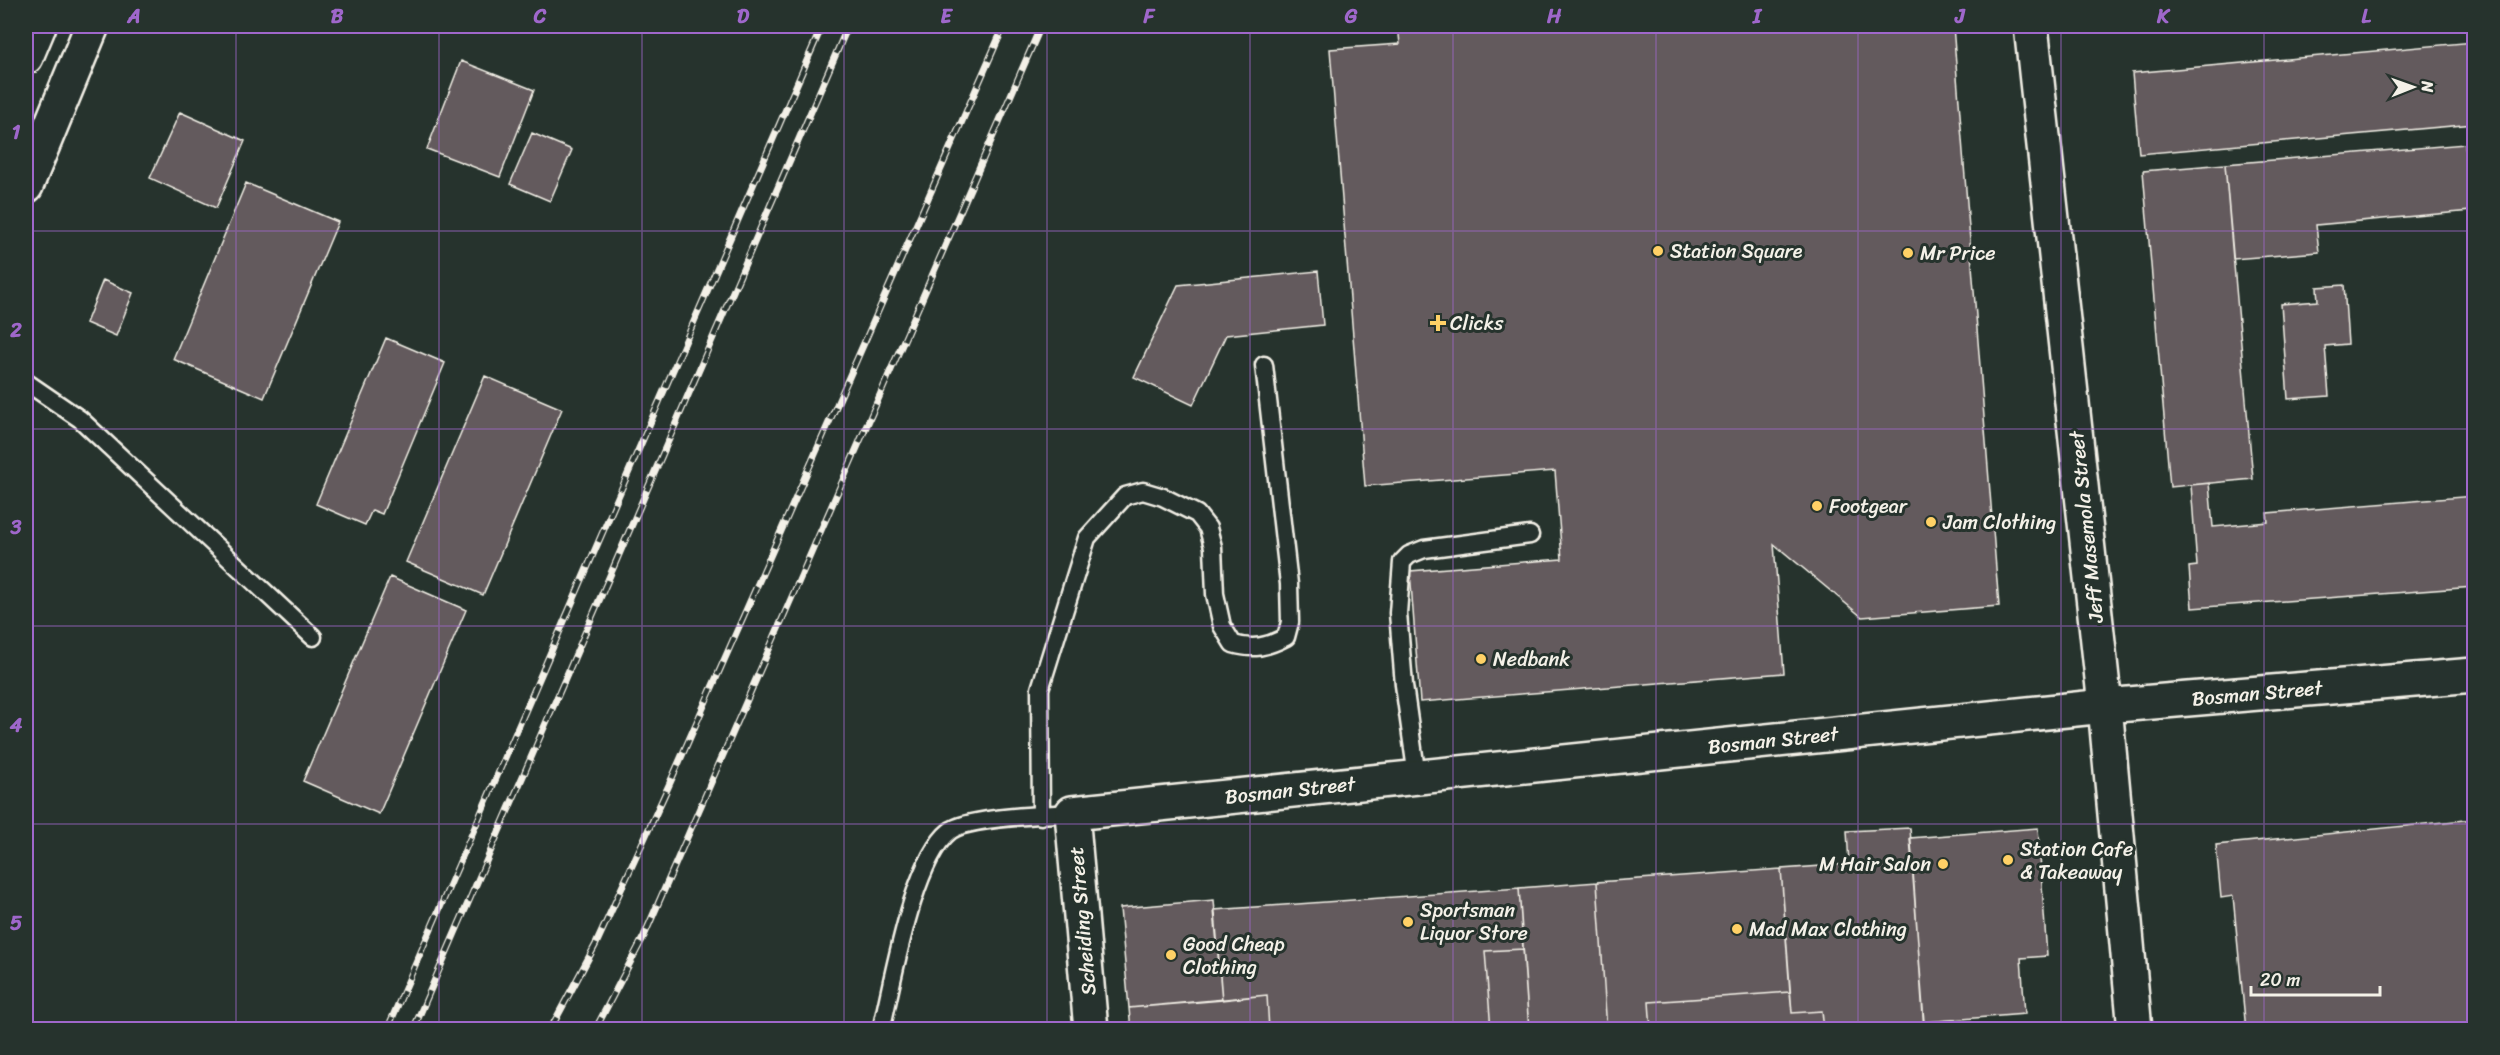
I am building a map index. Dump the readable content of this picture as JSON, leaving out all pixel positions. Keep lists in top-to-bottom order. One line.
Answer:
{"streets":{"main road":["Jeff Masemola Street","Bosman Street","Scheiding Street"]},"crossings":[["Jeff Masemola Street","Bosman Street"],["Bosman Street","Scheiding Street"]],"places":{"other":["Station Square","Mr Price","Footgear","Jam Clothing","Nedbank","Station Cafe & Takeaway","M Hair Salon","Sportsman Liquor Store","Mad Max Clothing","Good Cheap Clothing"],"health":["Clicks"]},"scale_bar":"20 m","north":"right","grid":{"columns":["A","B","C","D","E","F","G","H","I","J","K","L"],"rows":["1","2","3","4","5"]}}
